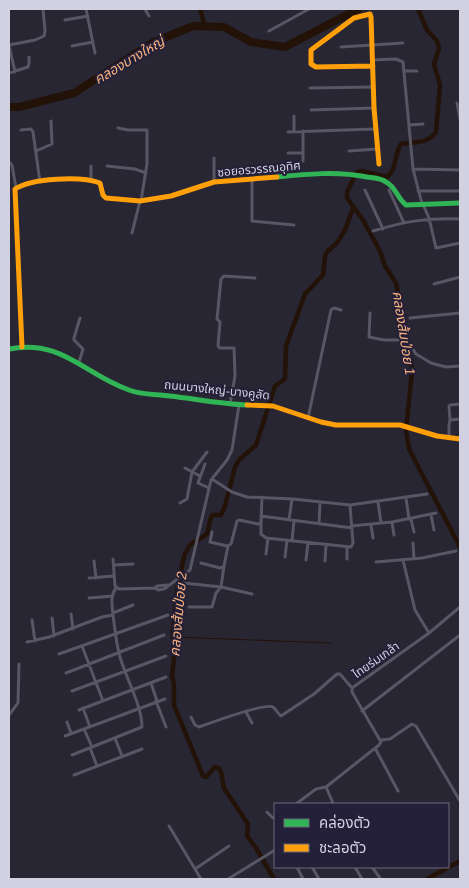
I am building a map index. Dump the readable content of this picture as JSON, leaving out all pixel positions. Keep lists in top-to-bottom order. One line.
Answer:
{"streets":{"street":["ซอยอรวรรณอุทิศ","ถนนบางใหญ่-บางคูลัด","ไทยร่มเกล้า"]},"water":["คลองบางใหญ่","คลองส้มป่อย 1","คลองส้มป่อย 2"],"legend":["คล่องตัว","ชะลอตัว"]}
